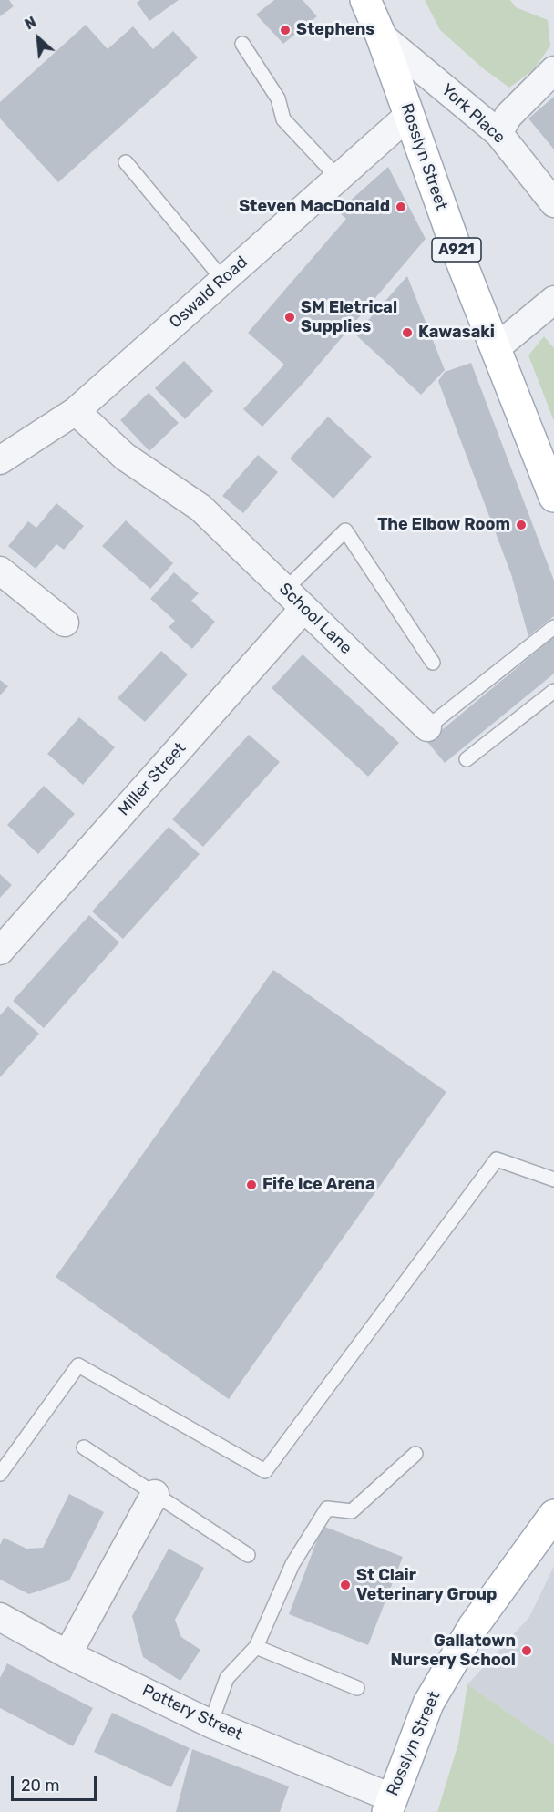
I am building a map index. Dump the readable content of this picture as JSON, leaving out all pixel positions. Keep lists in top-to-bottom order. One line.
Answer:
{"streets":{"main road":["Rosslyn Street","A921"],"street":["York Place","Oswald Road","School Lane","Miller Street","Pottery Street"]},"crossings":[["York Place","Rosslyn Street"],["Rosslyn Street","Oswald Road"],["Rosslyn Street","Pottery Street"],["Oswald Road","School Lane"],["School Lane","Miller Street"]],"places":["Stephens","Steven MacDonald","SM Eletrical Supplies","Kawasaki","The Elbow Room","Fife Ice Arena","St Clair Veterinary Group","Gallatown Nursery School"],"scale_bar":"20 m","north":"top left"}
